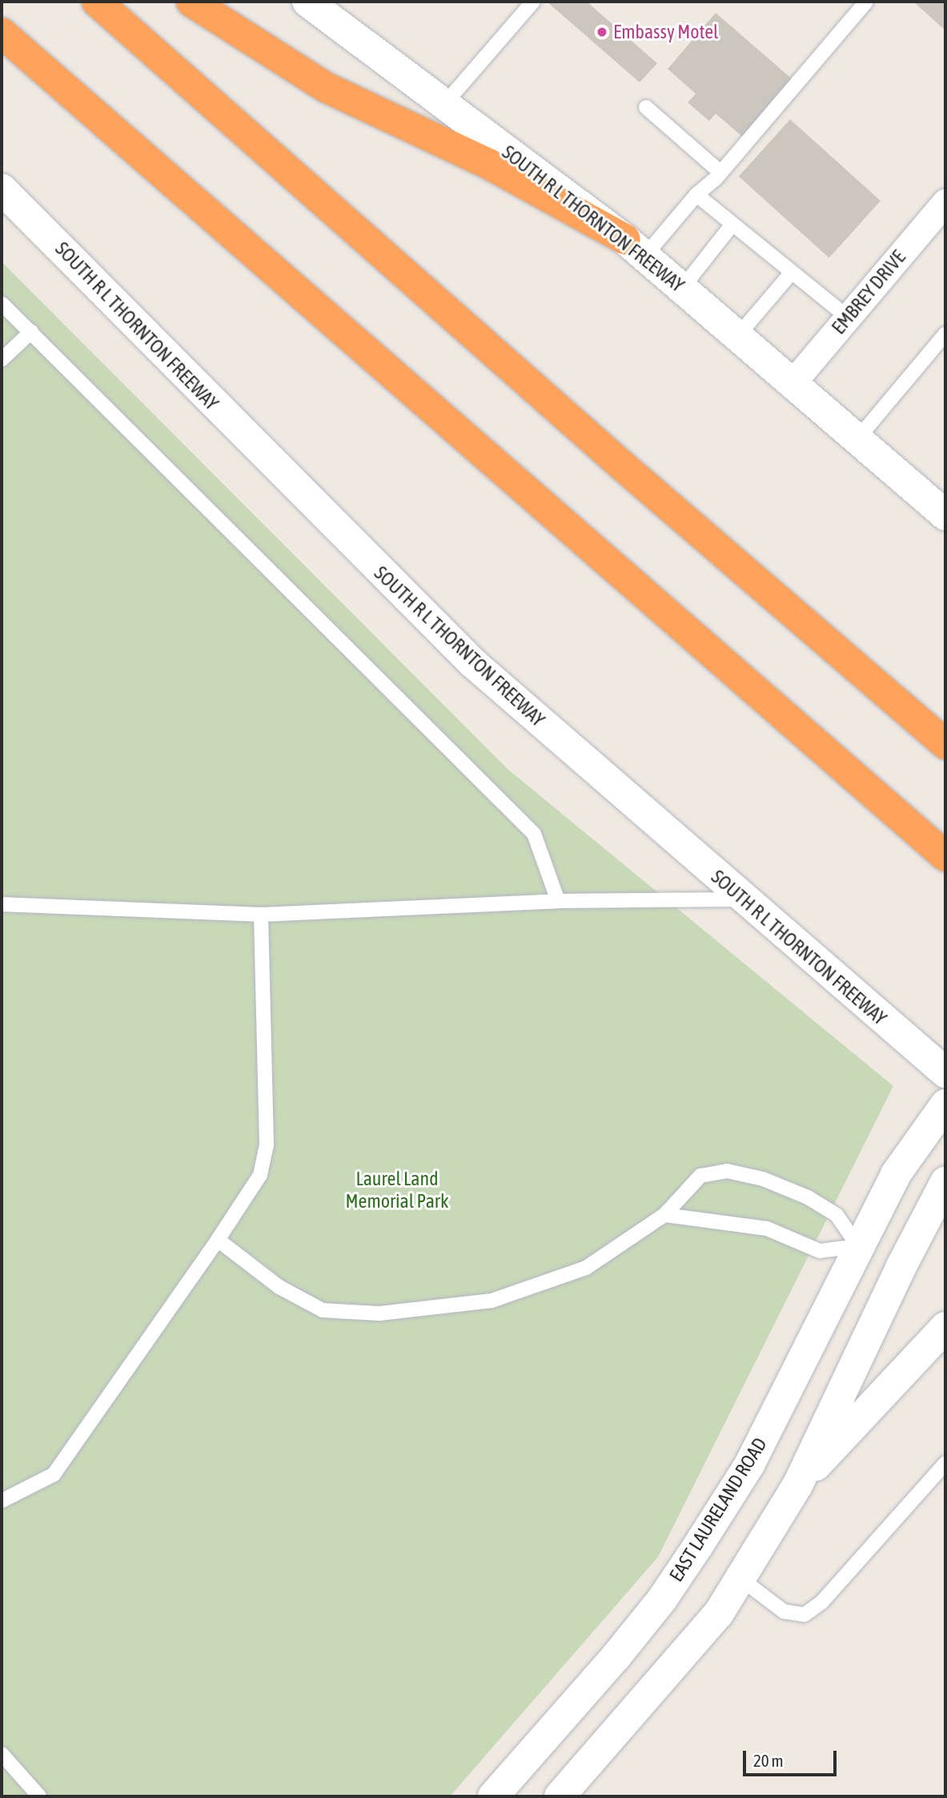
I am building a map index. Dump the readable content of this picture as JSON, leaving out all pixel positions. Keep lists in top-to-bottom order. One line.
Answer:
{"streets":{"main road":["SOUTH R L THORNTON FREEWAY","EAST LAURELAND ROAD"],"street":["EMBREY DRIVE"]},"crossings":[["SOUTH R L THORNTON FREEWAY","EMBREY DRIVE"]],"parks":["Laurel Land Memorial Park"],"places":["Embassy Motel"],"scale_bar":"20 m"}
